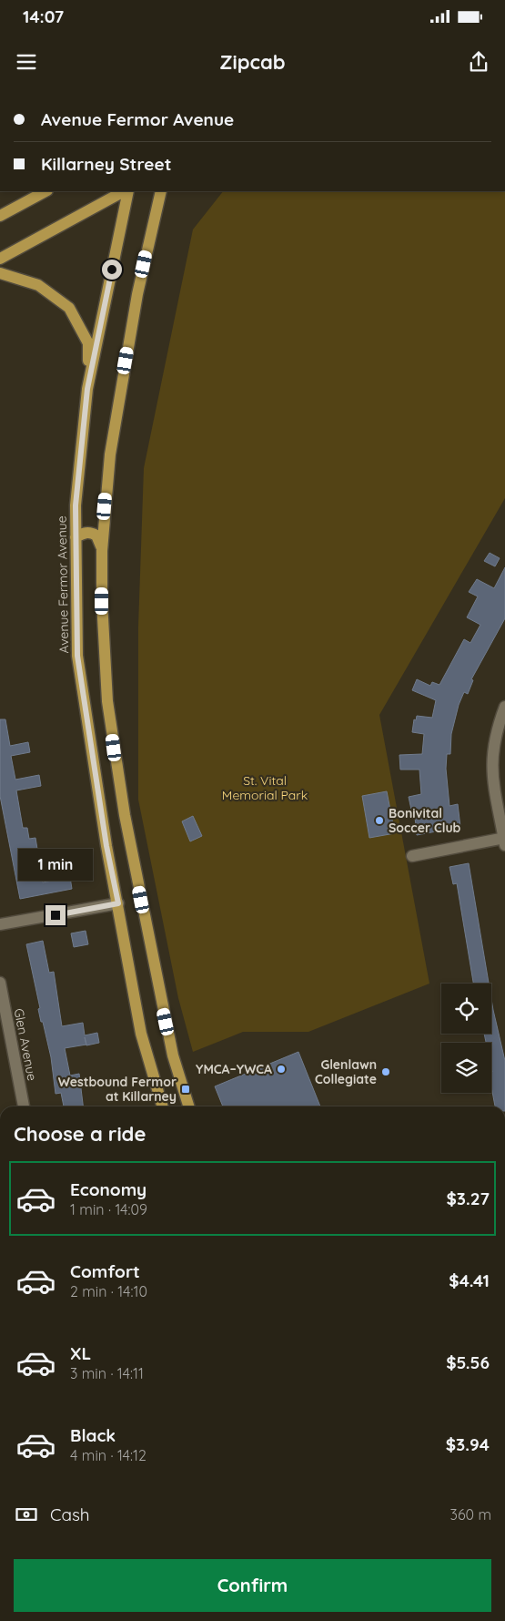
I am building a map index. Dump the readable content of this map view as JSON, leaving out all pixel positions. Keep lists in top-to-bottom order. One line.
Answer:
{"streets":{"main road":["Avenue Fermor Avenue"],"street":["Glen Avenue"]},"parks":["St. Vital Memorial Park"],"places":{"other":["Bonivital Soccer Club","YMCA–YWCA","Glenlawn Collegiate"],"transit":["Westbound Fermor at Killarney"]},"page":{"status":"14:07","header":"Zipcab","banner":["Avenue Fermor Avenue","Killarney Street"],"bubble":"1 min","heading":"Choose a ride","list":[{"name":"Economy","note":"1 min · 14:09","value":"$3.27"},{"name":"Comfort","note":"2 min · 14:10","value":"$4.41"},{"name":"XL","note":"3 min · 14:11","value":"$5.56"},{"name":"Black","note":"4 min · 14:12","value":"$3.94"}],"pay":["Cash","360 m"],"buttons":"Confirm"}}
